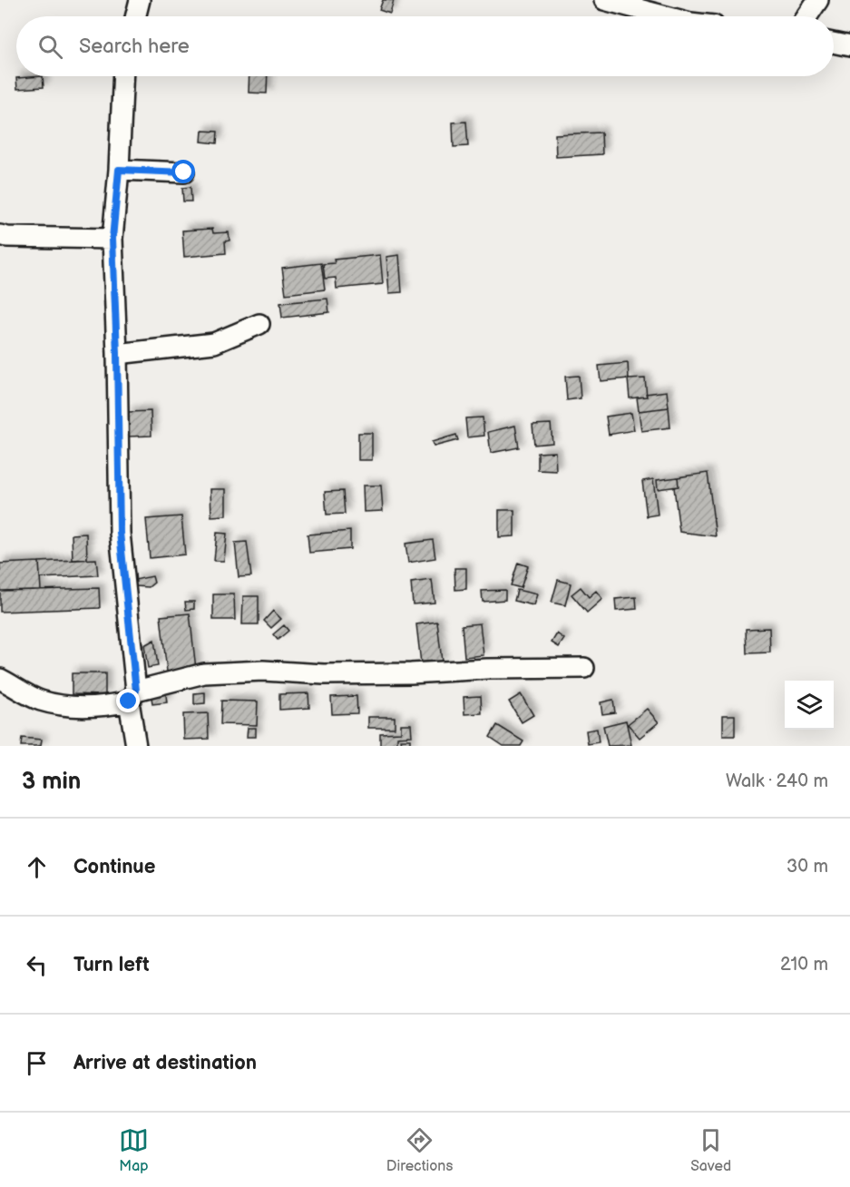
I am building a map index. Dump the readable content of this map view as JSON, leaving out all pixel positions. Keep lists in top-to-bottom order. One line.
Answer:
{"page":{"search":"Search here","heading":["3 min","Walk · 240 m"],"list":[["Continue","30 m"],["Turn left","210 m"],"Arrive at destination"],"nav":["Map","Directions","Saved"]}}
